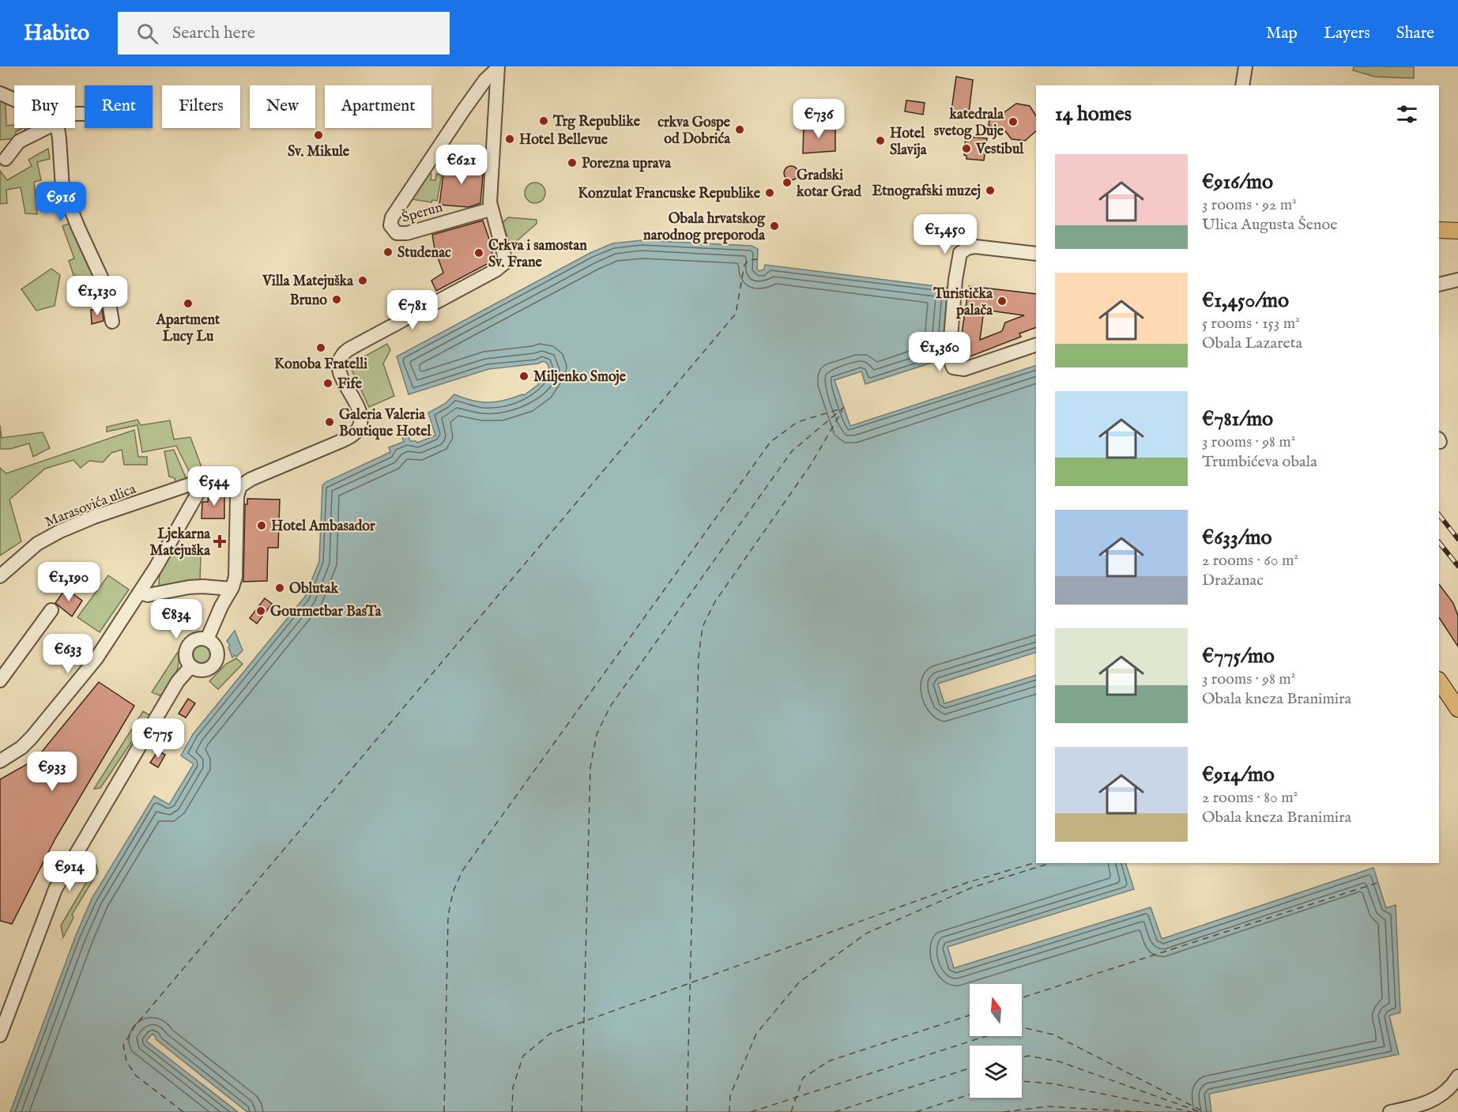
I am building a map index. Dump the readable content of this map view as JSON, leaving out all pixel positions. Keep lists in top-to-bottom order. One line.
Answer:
{"streets":{"street":["Šperun","Marasovića ulica"]},"places":{"other":["Trg Republike","katedrala svetog Duje","crkva Gospe od Dobrića","Sv. Mikule","Hotel Bellevue","Hotel Slavija","Vestibul","Porezna uprava","Gradski kotar Grad","Etnografski muzej","Konzulat Francuske Republike","Obala hrvatskog narodnog preporoda","Studenac","Crkva i samostan Sv. Frane","Villa Matejuška","Bruno","Turistička palača","Apartment Lucy Lu","Konoba Fratelli","Miljenko Smoje","Fife","Galeria Valeria Boutique Hotel","Hotel Ambasador","Oblutak","Gourmetbar BasTa"],"health":["Ljekarna Matejuška"]},"north":"top","page":{"header":"Habito","search":"Search here","nav":["Map","Layers","Share"],"chip":["Buy","Rent","Filters","New","Apartment"],"heading":"14 homes","price":["€736","€621","€916","€1,450","€1,130","€781","€1,360","€544","€1,190","€834","€633","€775","€933","€914"],"list":[{"name":"€916/mo","note":"3 rooms · 92 m² · Ulica Augusta Šenoe"},{"name":"€1,450/mo","note":"5 rooms · 153 m² · Obala Lazareta"},{"name":"€781/mo","note":"3 rooms · 98 m² · Trumbićeva obala"},{"name":"€633/mo","note":"2 rooms · 60 m² · Dražanac"},{"name":"€775/mo","note":"3 rooms · 98 m² · Obala kneza Branimira"},{"name":"€914/mo","note":"2 rooms · 80 m² · Obala kneza Branimira"}]}}
